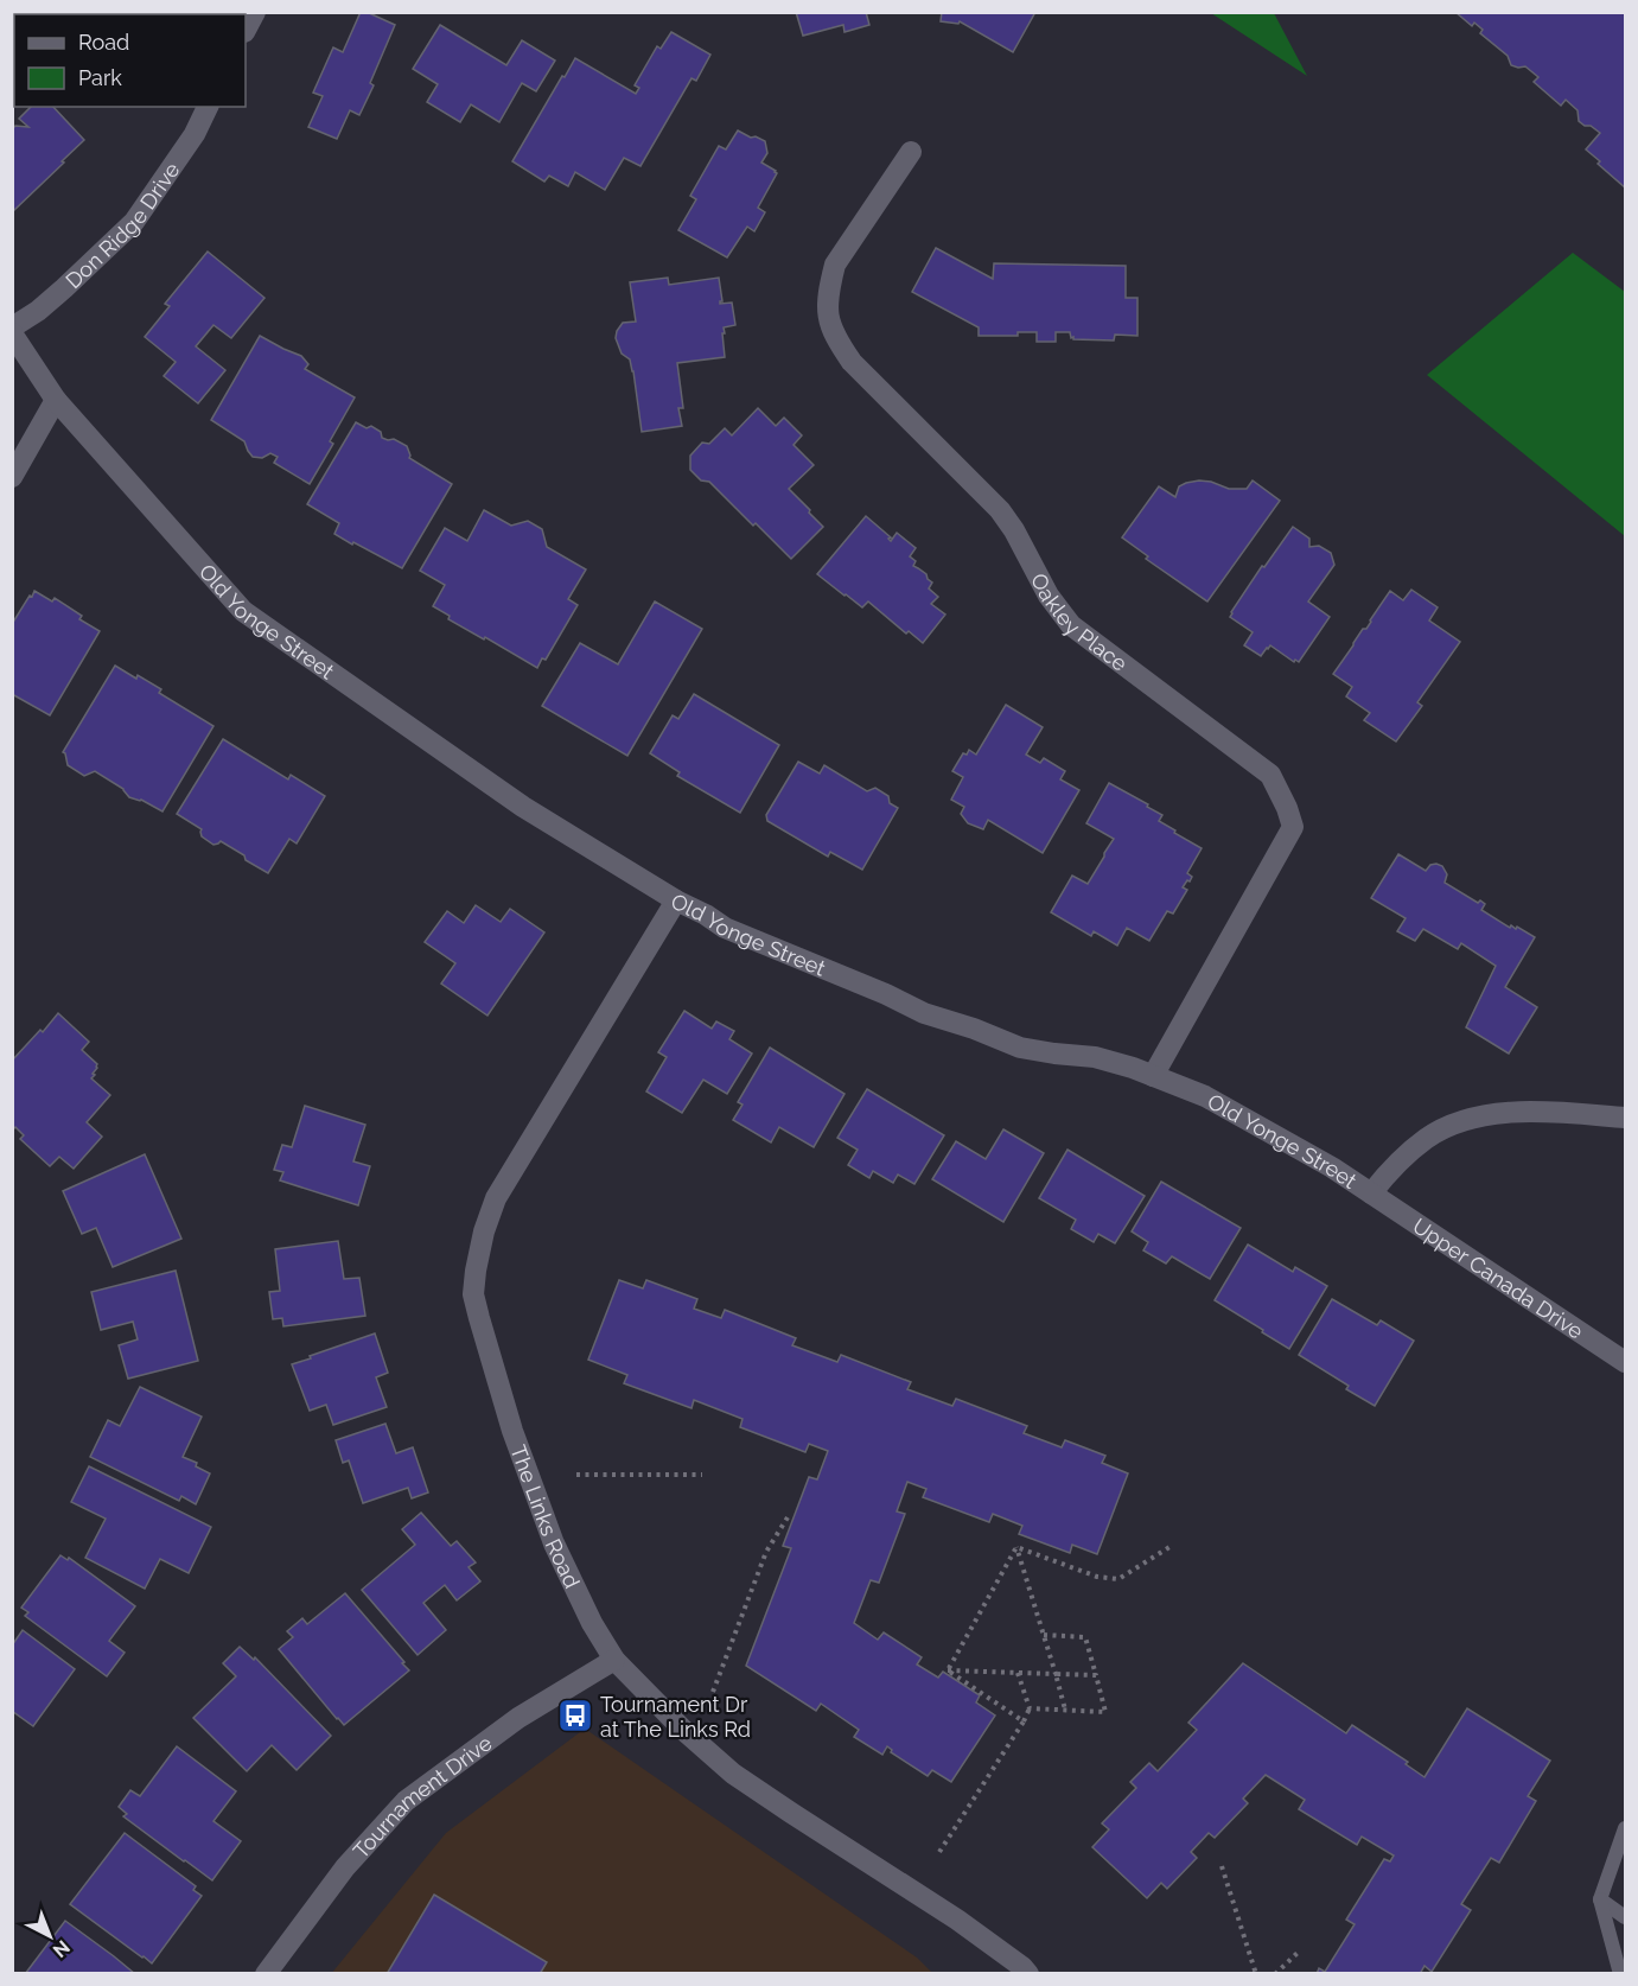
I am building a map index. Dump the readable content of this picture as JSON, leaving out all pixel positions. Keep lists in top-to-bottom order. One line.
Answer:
{"streets":{"street":["Don Ridge Drive","Old Yonge Street","Oakley Place","Upper Canada Drive","The Links Road","Tournament Drive"]},"crossings":[["Old Yonge Street","Oakley Place"],["Old Yonge Street","Upper Canada Drive"],["Old Yonge Street","The Links Road"],["The Links Road","Tournament Drive"]],"places":{"bus stop":["Tournament Dr at The Links Rd"]},"legend":["Road","Park"],"north":"bottom right"}
